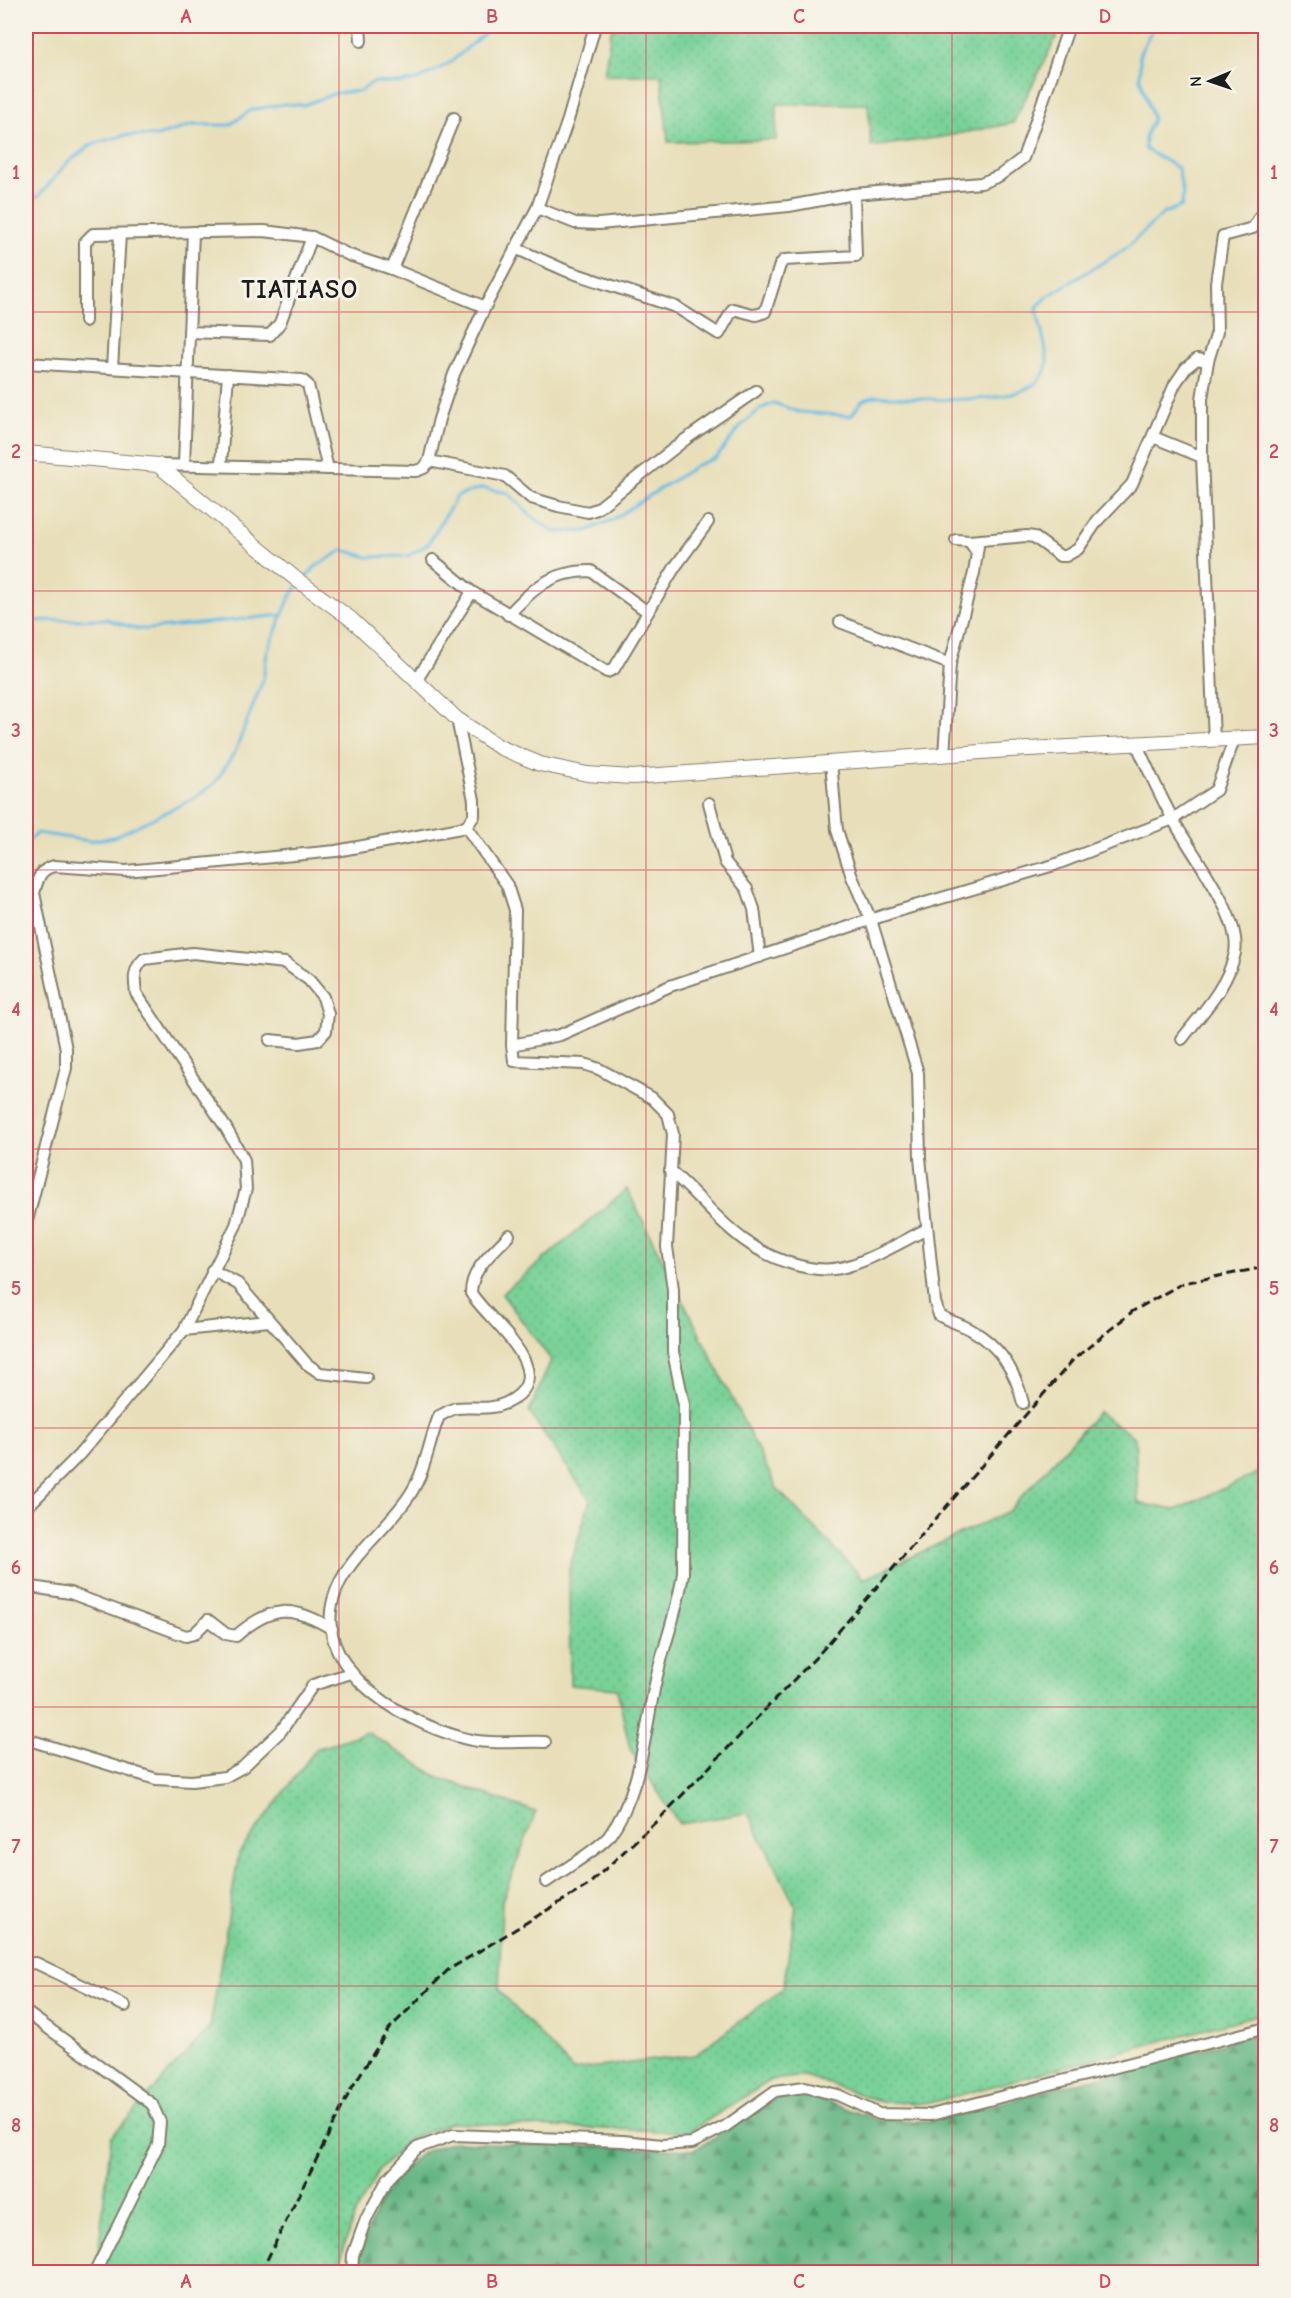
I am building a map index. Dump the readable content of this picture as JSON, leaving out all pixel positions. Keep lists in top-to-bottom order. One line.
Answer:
{"districts":["TIATIASO"],"north":"left","grid":{"columns":["A","B","C","D"],"rows":["1","2","3","4","5","6","7","8"]}}
